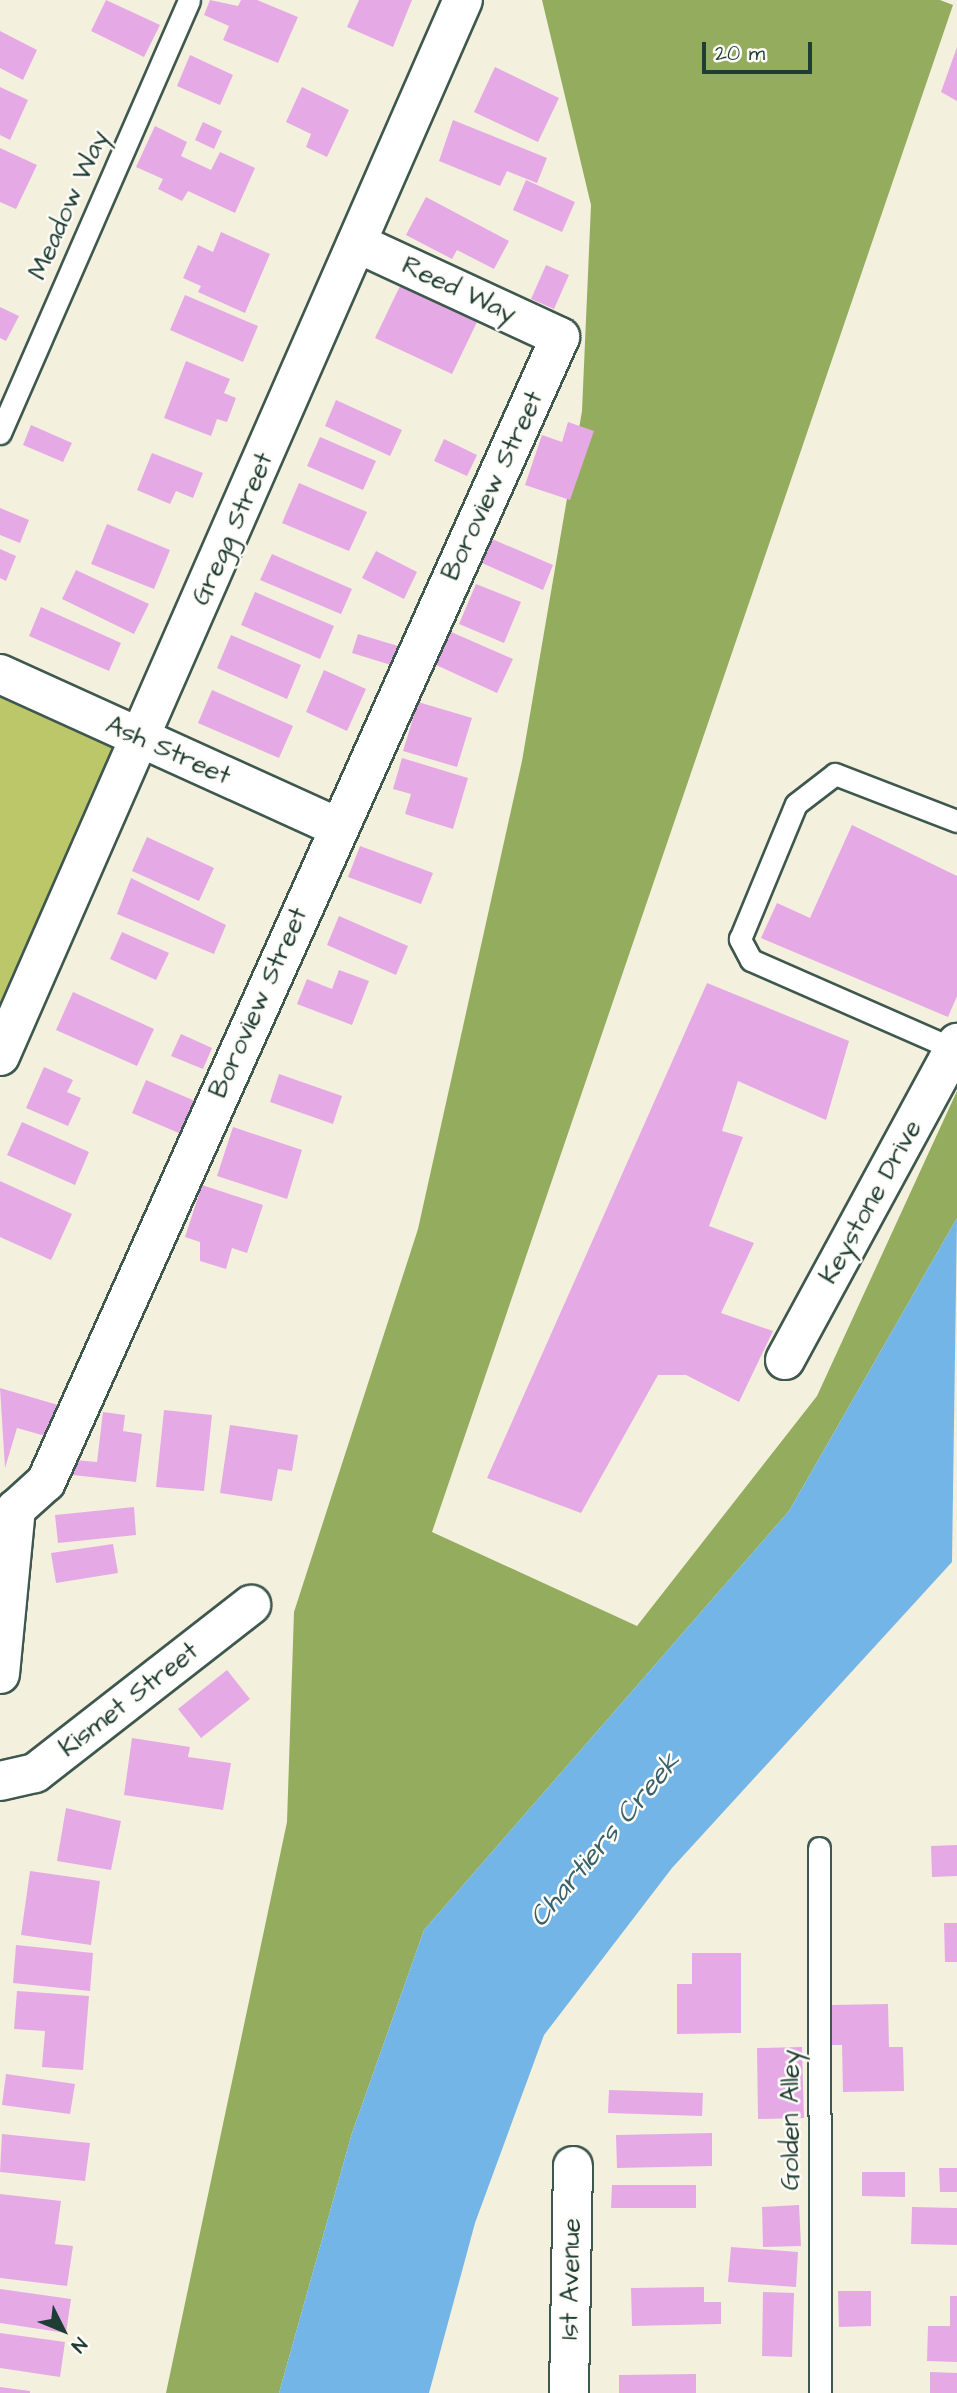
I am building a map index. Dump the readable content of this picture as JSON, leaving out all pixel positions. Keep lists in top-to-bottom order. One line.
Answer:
{"streets":{"street":["Reed Way","Boroview Street","Gregg Street","Ash Street","Keystone Drive","Kismet Street","1st Avenue"],"lane":["Meadow Way","Golden Alley"]},"crossings":[["Reed Way","Boroview Street"],["Reed Way","Gregg Street"],["Boroview Street","Ash Street"],["Gregg Street","Ash Street"]],"water":["Chartiers Creek"],"scale_bar":"20 m","north":"bottom right"}
